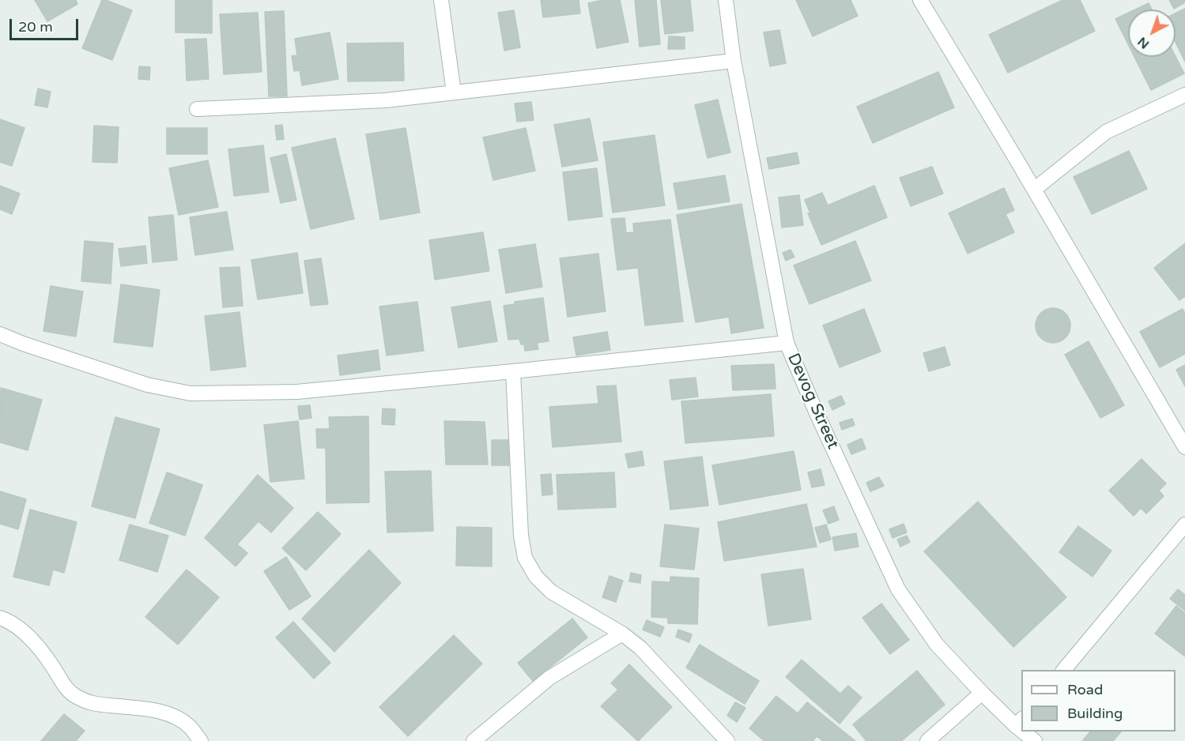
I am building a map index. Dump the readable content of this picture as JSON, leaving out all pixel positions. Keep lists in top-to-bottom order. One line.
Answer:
{"streets":{"street":["Devog Street"]},"legend":["Road","Building"],"scale_bar":"20 m","north":"bottom left"}
